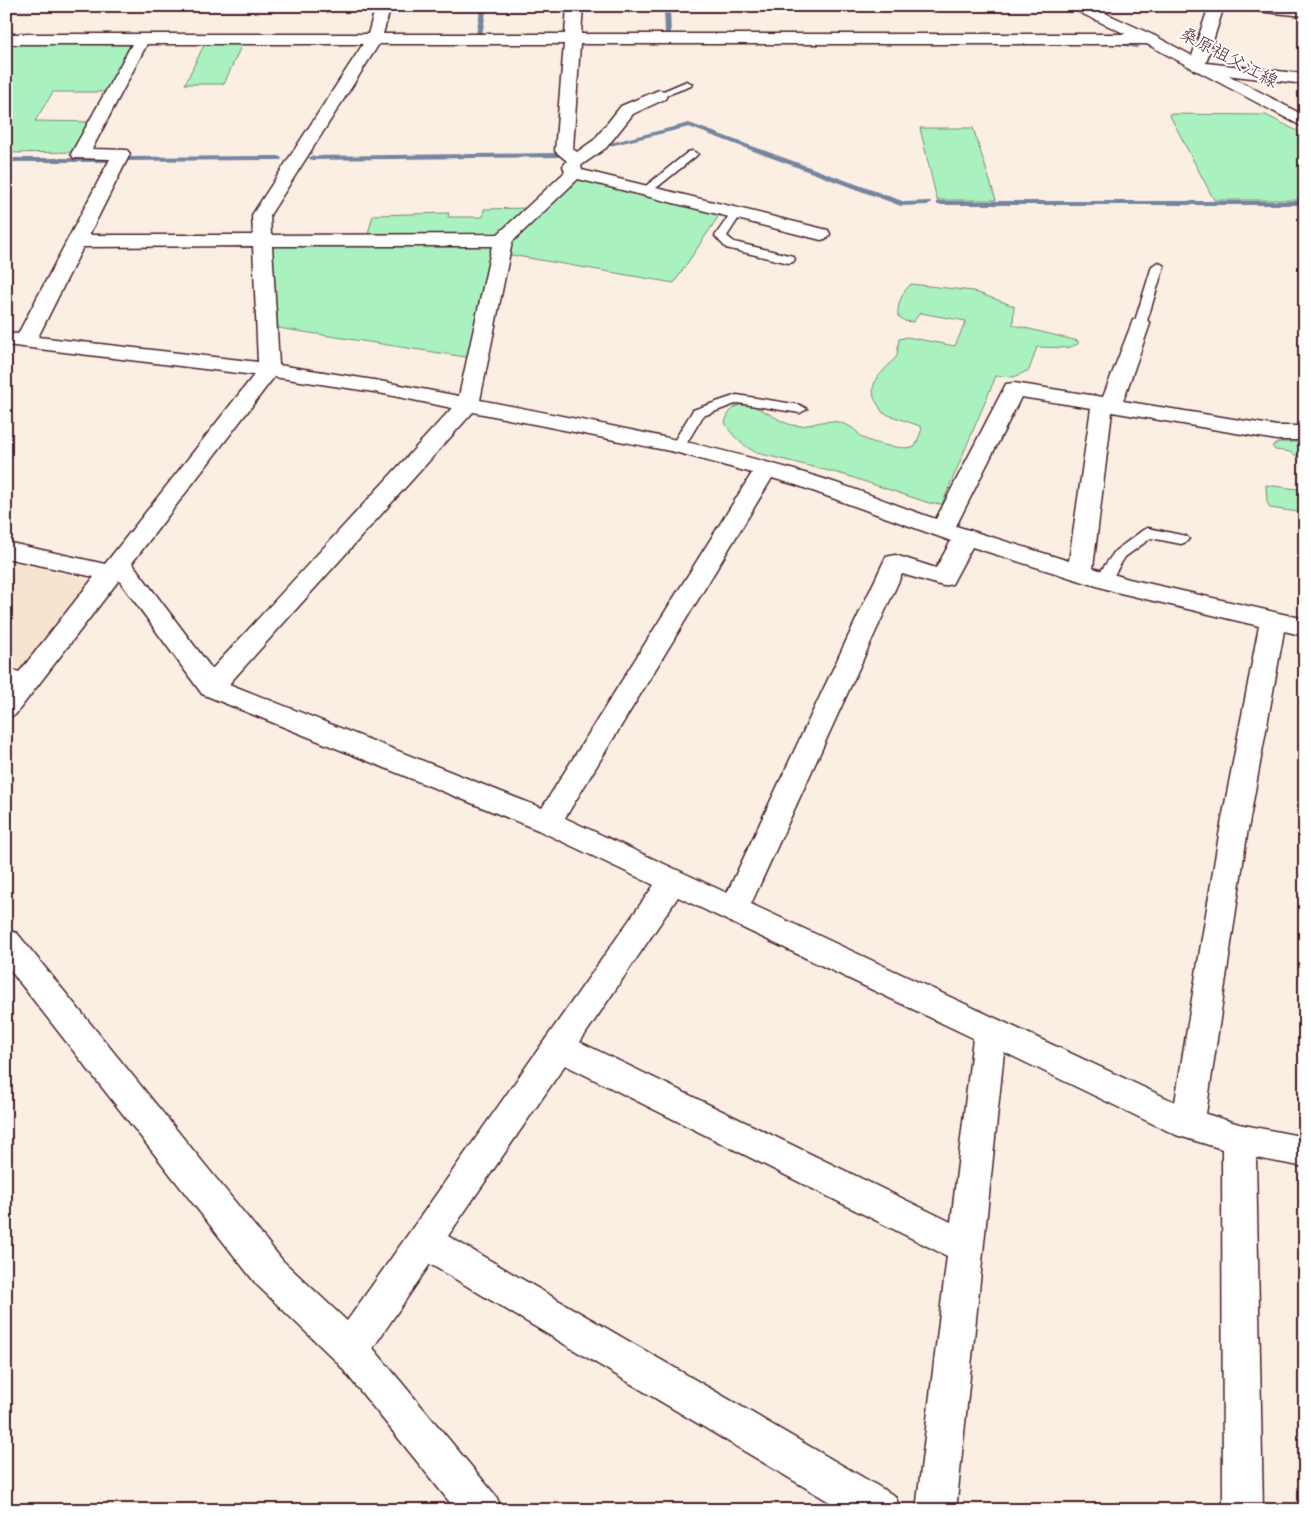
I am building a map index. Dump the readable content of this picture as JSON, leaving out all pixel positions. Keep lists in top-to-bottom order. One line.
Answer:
{"streets":{"street":["桑原祖父江線"]}}
